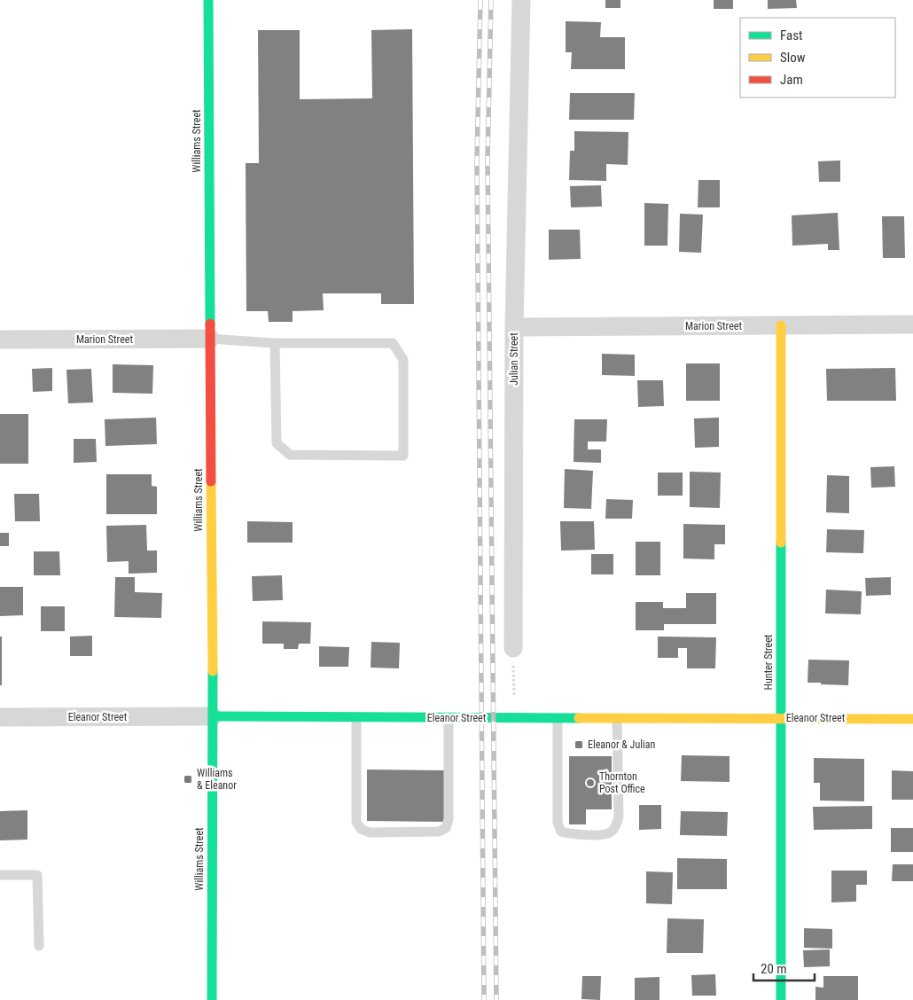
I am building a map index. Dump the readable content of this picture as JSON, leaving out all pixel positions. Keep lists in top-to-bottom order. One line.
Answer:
{"streets":{"street":["Williams Street","Marion Street","Julian Street","Hunter Street","Eleanor Street"]},"crossings":[["Williams Street","Marion Street"],["Williams Street","Eleanor Street"],["Marion Street","Julian Street"],["Marion Street","Hunter Street"],["Hunter Street","Eleanor Street"]],"places":{"transit":["Eleanor & Julian","Williams & Eleanor"],"other":["Thornton Post Office"]},"legend":["Fast","Slow","Jam"],"scale_bar":"20 m"}
